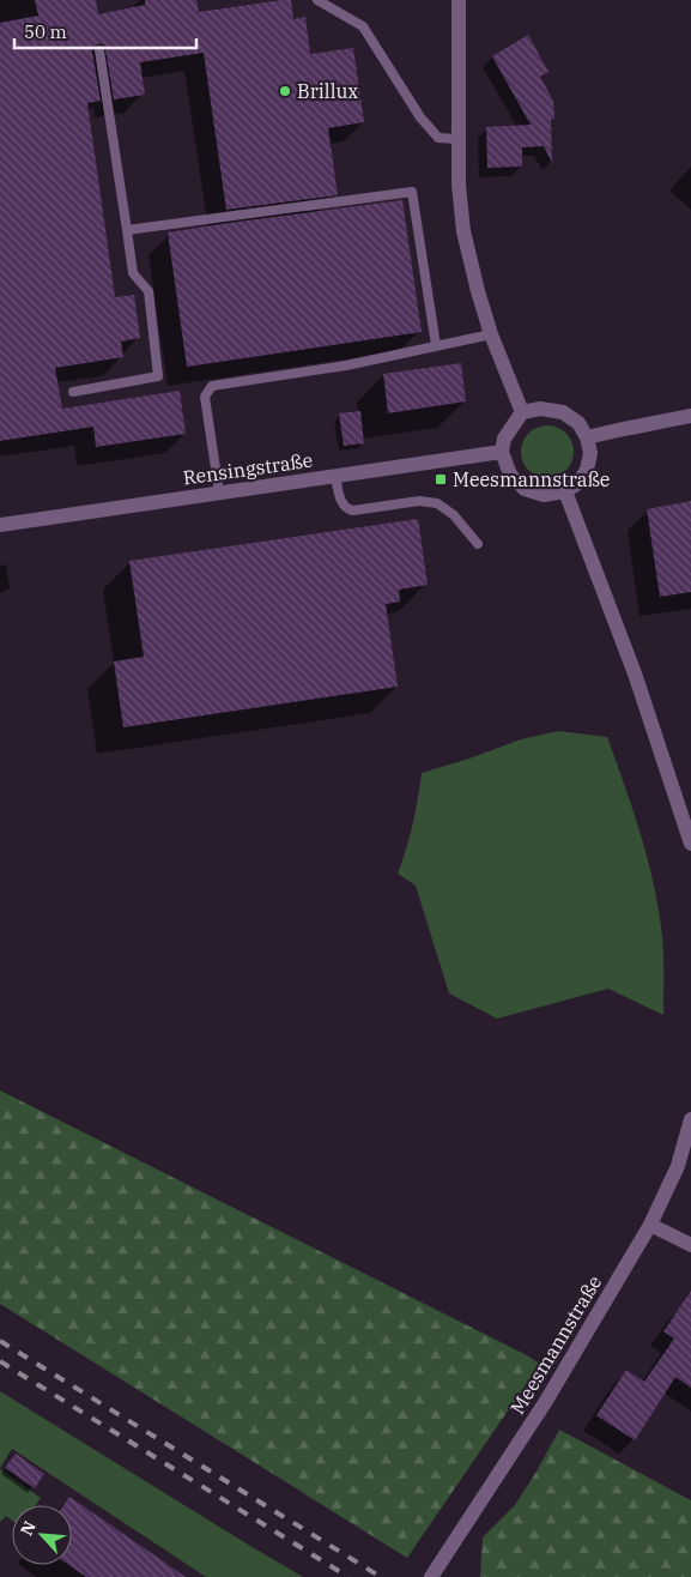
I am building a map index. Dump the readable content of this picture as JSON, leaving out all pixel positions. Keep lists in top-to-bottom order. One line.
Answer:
{"streets":{"street":["Rensingstraße","Meesmannstraße"]},"places":{"other":["Brillux"],"transit":["Meesmannstraße"]},"scale_bar":"50 m","north":"top left"}
